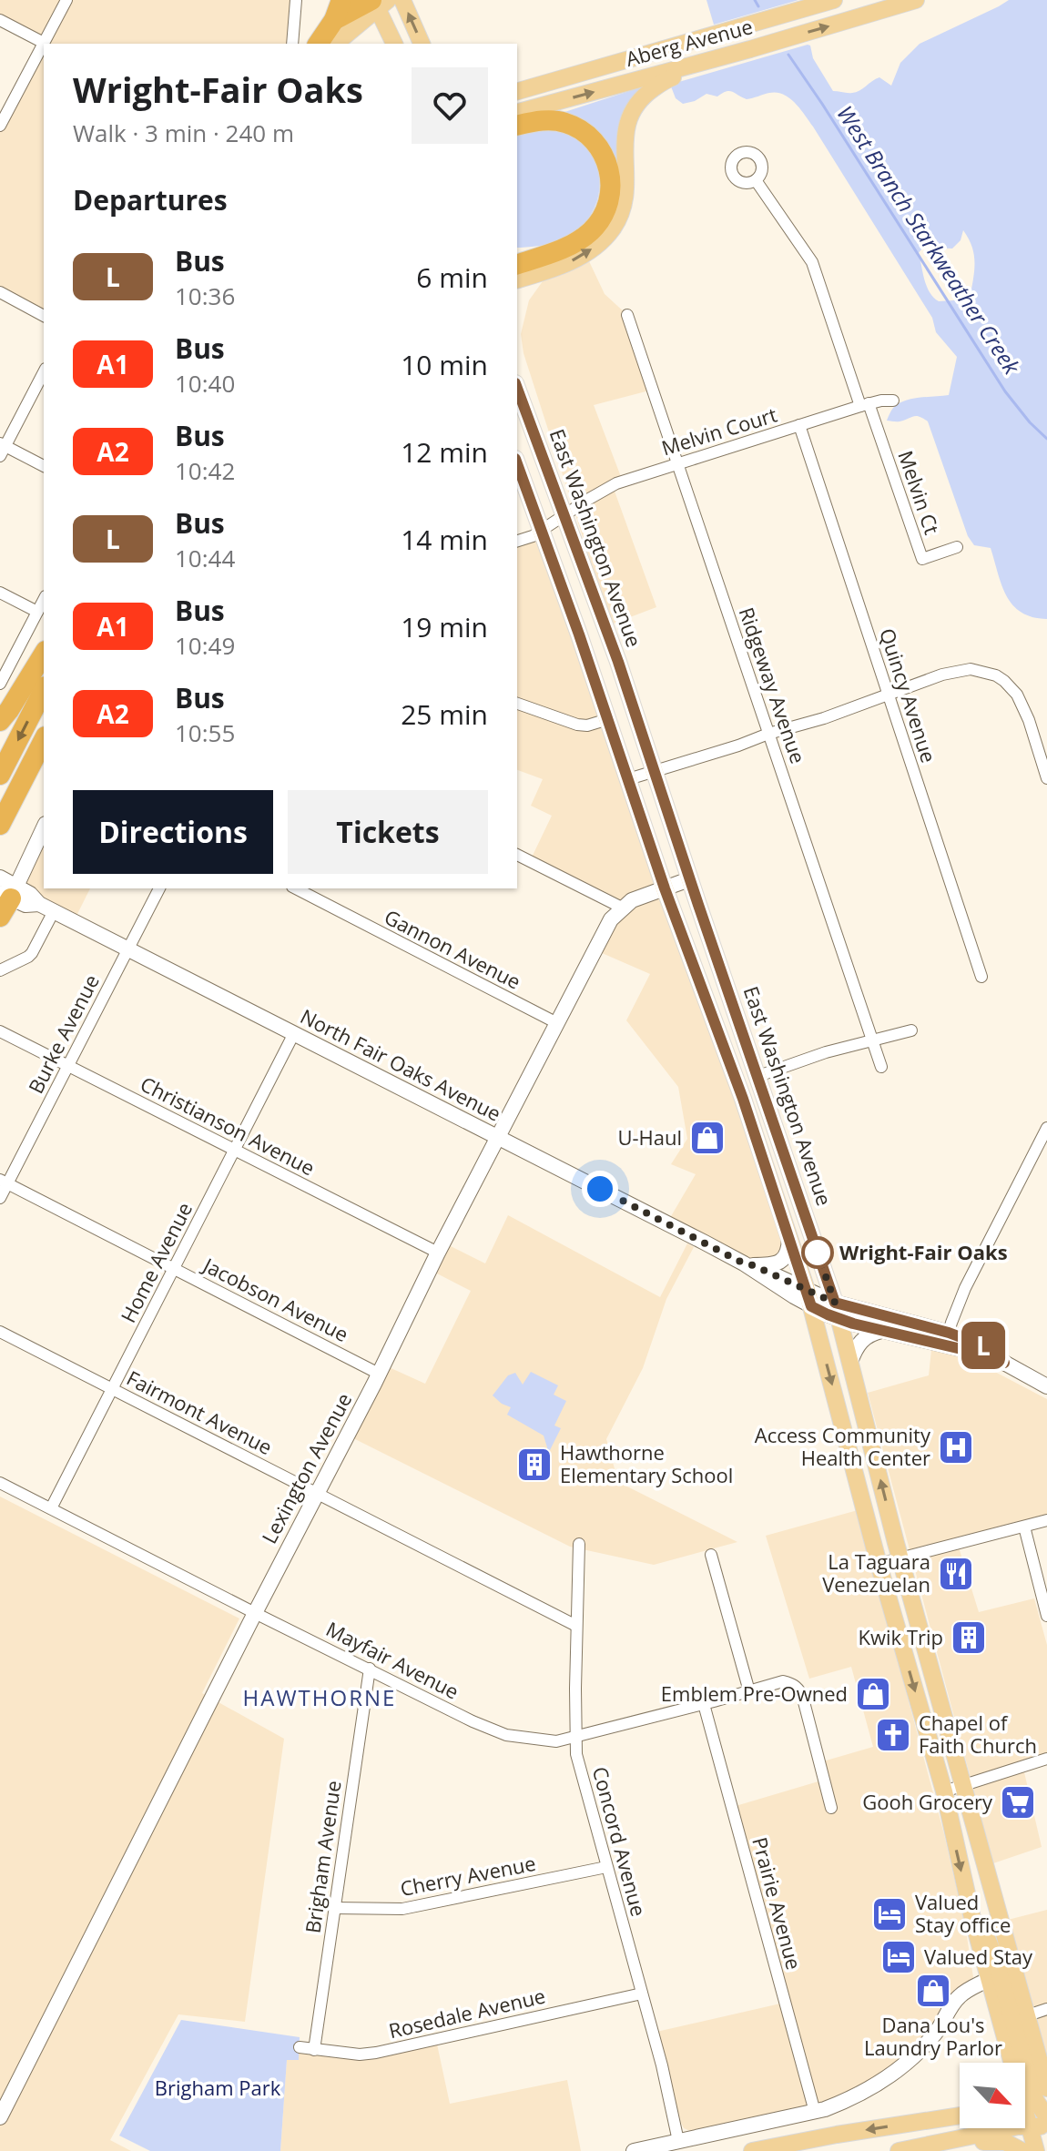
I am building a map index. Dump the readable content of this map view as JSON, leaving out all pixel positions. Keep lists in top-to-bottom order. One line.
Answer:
{"streets":{"main road":["Aberg Avenue","East Washington Avenue"],"street":["Melvin Court","Melvin Ct","Ridgeway Avenue","Quincy Avenue","Gannon Avenue","Burke Avenue","North Fair Oaks Avenue","Christianson Avenue","Home Avenue","Jacobson Avenue","Fairmont Avenue","Lexington Avenue","Mayfair Avenue","Concord Avenue","Brigham Avenue","Cherry Avenue","Prairie Avenue","Rosedale Avenue"]},"crossings":[["Melvin Court","Melvin Ct"],["Melvin Court","East Washington Avenue"],["Melvin Court","Ridgeway Avenue"],["Melvin Court","Quincy Avenue"],["East Washington Avenue","North Fair Oaks Avenue"],["Gannon Avenue","Lexington Avenue"],["Burke Avenue","North Fair Oaks Avenue"],["Burke Avenue","Christianson Avenue"],["Burke Avenue","Jacobson Avenue"],["North Fair Oaks Avenue","Home Avenue"],["North Fair Oaks Avenue","Lexington Avenue"],["Christianson Avenue","Home Avenue"],["Christianson Avenue","Lexington Avenue"],["Home Avenue","Jacobson Avenue"],["Home Avenue","Fairmont Avenue"],["Home Avenue","Mayfair Avenue"],["Jacobson Avenue","Lexington Avenue"],["Fairmont Avenue","Lexington Avenue"],["Fairmont Avenue","Concord Avenue"],["Lexington Avenue","Mayfair Avenue"],["Mayfair Avenue","Concord Avenue"],["Mayfair Avenue","Brigham Avenue"],["Mayfair Avenue","Prairie Avenue"],["Concord Avenue","Cherry Avenue"],["Concord Avenue","Rosedale Avenue"],["Brigham Avenue","Cherry Avenue"],["Brigham Avenue","Rosedale Avenue"]],"districts":["HAWTHORNE"],"water":["West Branch Starkweather Creek"],"parks":["Brigham Park"],"places":{"shop":["U-Haul","Emblem Pre-Owned","Dana Lou's Laundry Parlor"],"other":["Wright-Fair Oaks"],"hospital":["Access Community Health Center"],"building":["Hawthorne Elementary School","Kwik Trip"],"restaurant":["La Taguara Venezuelan"],"church":["Chapel of Faith Church"],"supermarket":["Gooh Grocery"],"hotel":["Valued Stay office","Valued Stay"]},"lines":["bus line L"],"north":"bottom right","page":{"on_map":"L","heading":[["Wright-Fair Oaks","Walk · 3 min · 240 m"],"Departures"],"list":[{"mark":"L","name":"Bus","note":"10:36","value":"6 min"},{"mark":"A1","name":"Bus","note":"10:40","value":"10 min"},{"mark":"A2","name":"Bus","note":"10:42","value":"12 min"},{"mark":"L","name":"Bus","note":"10:44","value":"14 min"},{"mark":"A1","name":"Bus","note":"10:49","value":"19 min"},{"mark":"A2","name":"Bus","note":"10:55","value":"25 min"}],"buttons":["Directions","Tickets"]}}
